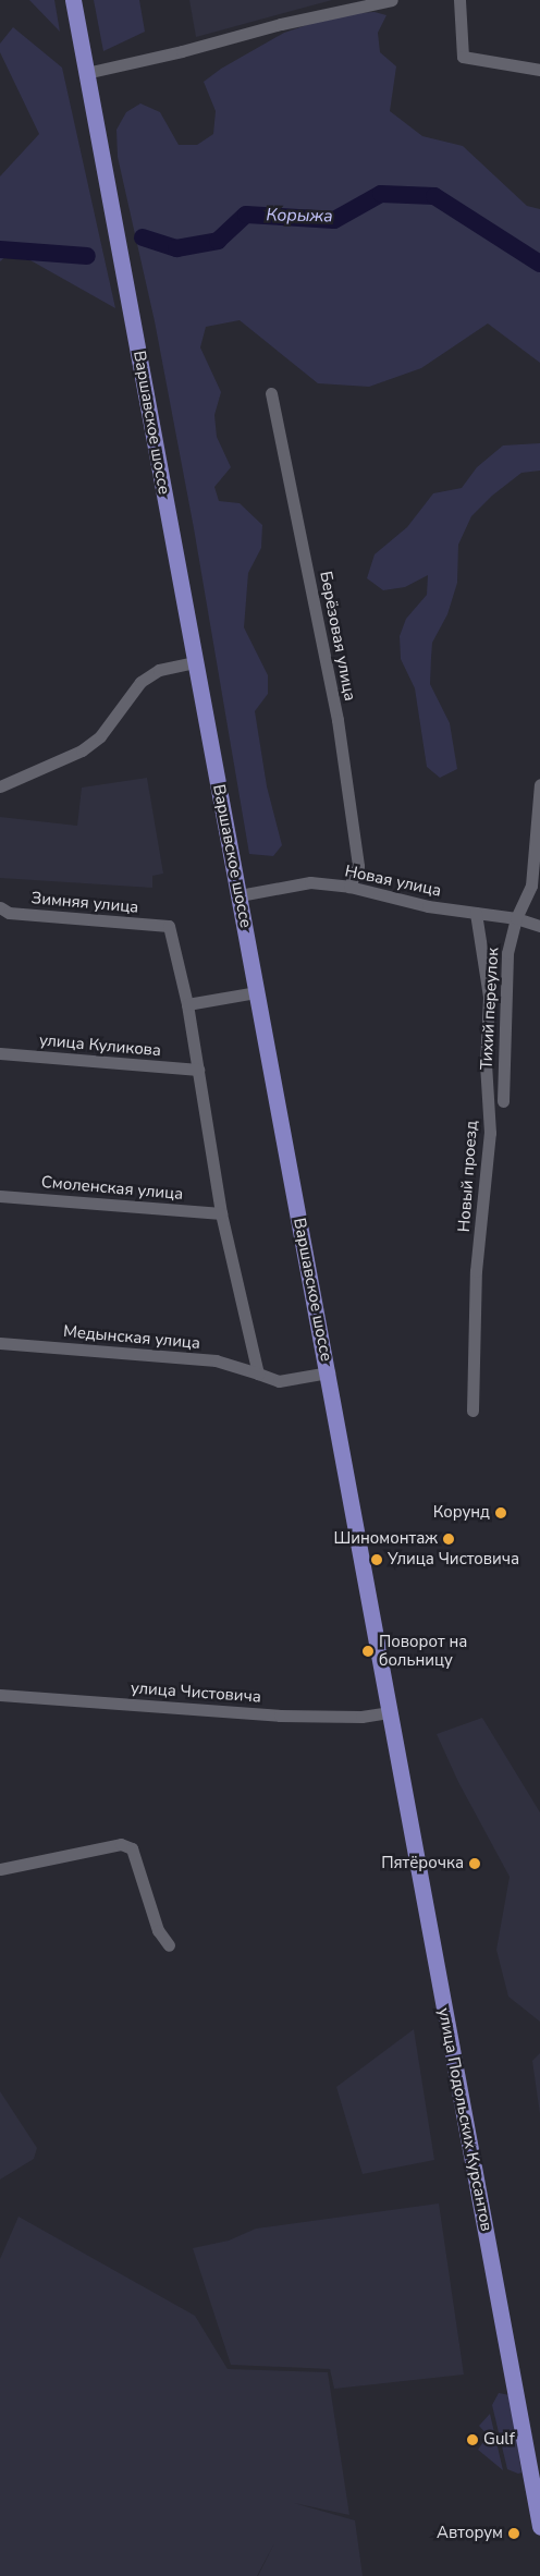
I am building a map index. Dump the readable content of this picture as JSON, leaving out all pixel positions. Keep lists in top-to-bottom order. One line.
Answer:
{"streets":{"main road":["Варшавское шоссе","улица Подольских Курсантов"],"street":["Берёзовая улица","Новая улица","Зимняя улица","Тихий переулок","улица Куликова","Новый проезд","Смоленская улица","Медынская улица","улица Чистовича"]},"crossings":[["Варшавское шоссе","Новая улица"],["Варшавское шоссе","Медынская улица"],["Варшавское шоссе","улица Чистовича"],["Варшавское шоссе","улица Подольских Курсантов"],["Берёзовая улица","Новая улица"],["Новая улица","Тихий переулок"],["Новая улица","Новый проезд"],["улица Чистовича","улица Подольских Курсантов"]],"water":["Корыжа"],"places":["Корунд","Шиномонтаж","Улица Чистовича","Поворот на больницу","Пятёрочка","Gulf","Авторум"]}
